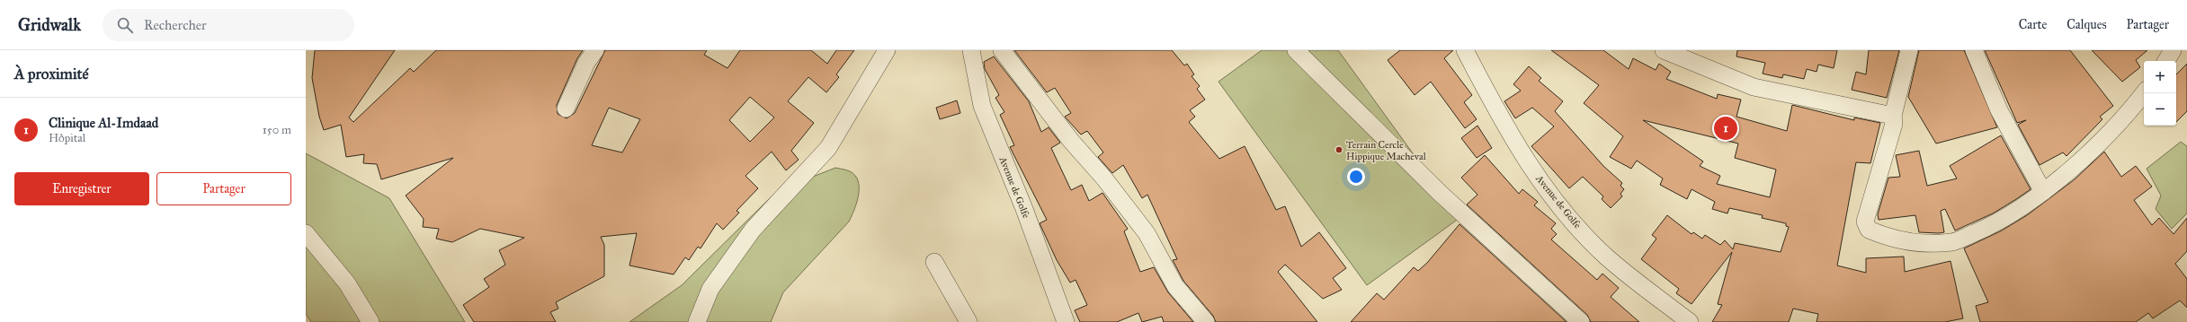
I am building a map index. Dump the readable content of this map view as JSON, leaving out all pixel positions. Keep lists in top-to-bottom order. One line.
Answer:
{"streets":{"street":["Avenue de Golfe"]},"places":["Terrain Cercle Hippique Macheval"],"page":{"header":"Gridwalk","search":"Rechercher","nav":["Carte","Calques","Partager"],"heading":"À proximité","map_buttons":["+","−"],"list":[{"mark":"1","name":"Clinique Al-Imdaad","note":"Hôpital","value":"150 m"}],"pins":"1","buttons":["Enregistrer","Partager"]}}
